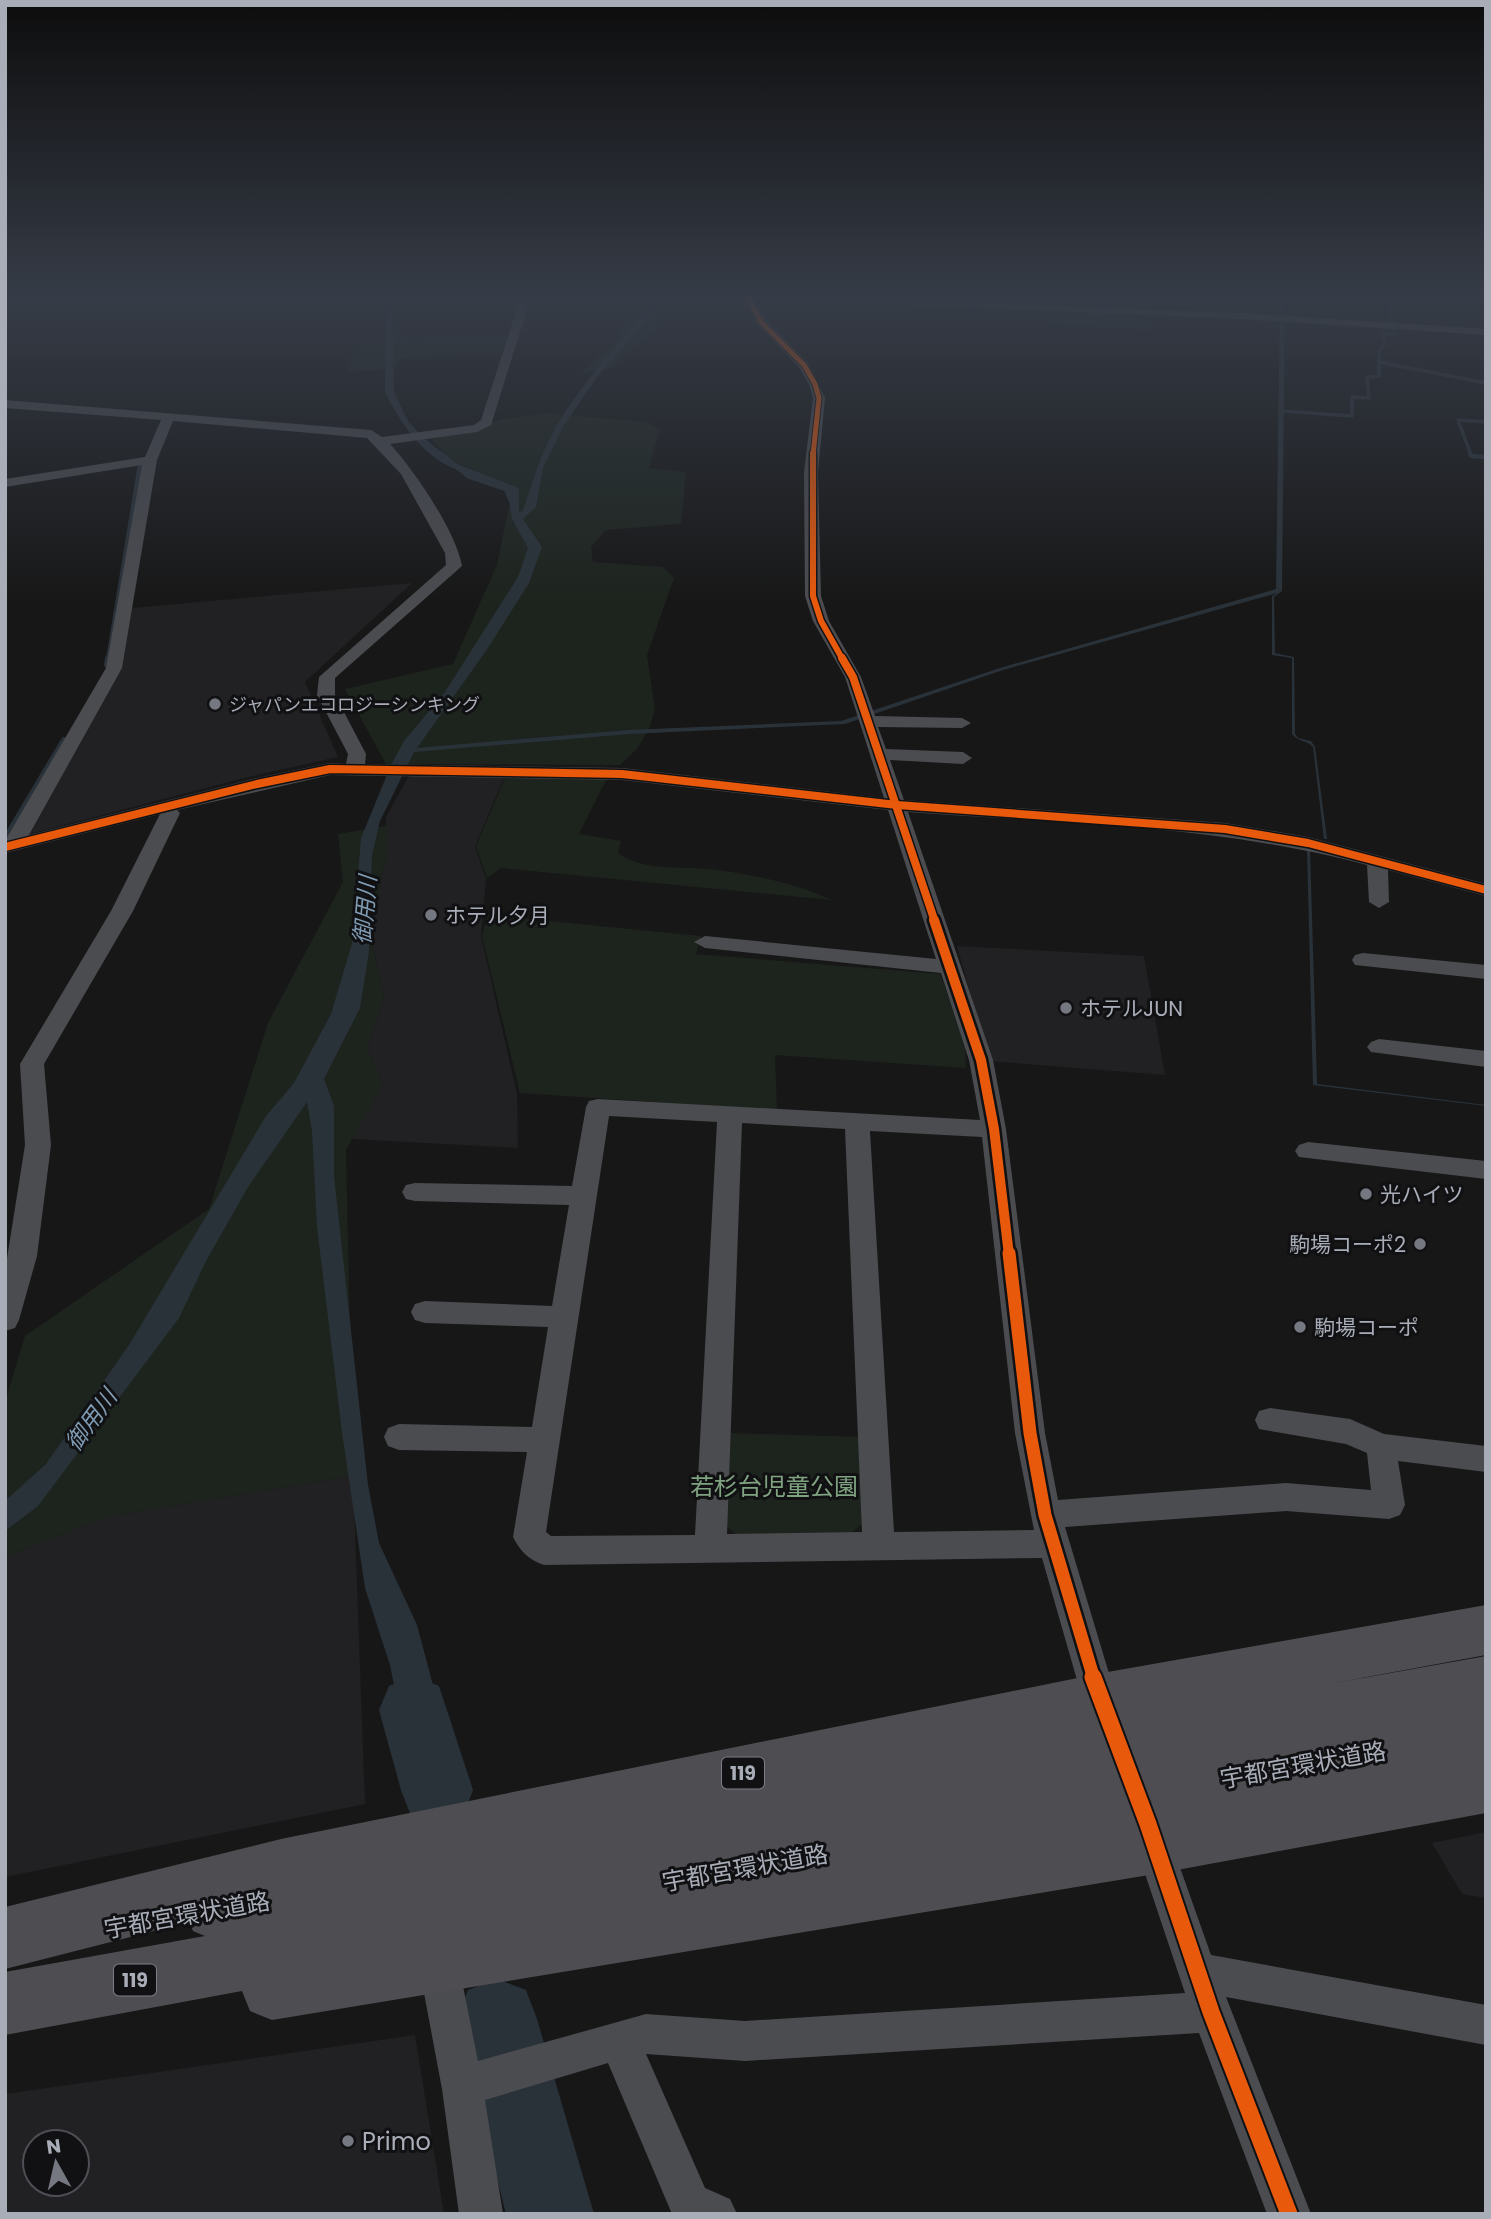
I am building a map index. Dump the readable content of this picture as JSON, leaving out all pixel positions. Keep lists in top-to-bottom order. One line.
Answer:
{"streets":{"highway":["宇都宮環状道路","119"]},"water":["御用川"],"parks":["若杉台児童公園"],"places":["ジャパンエコロジーシンキング","ホテル夕月","ホテルJUN","光ハイツ","駒場コーポ2","駒場コーポ","Primo"],"north":"top"}
